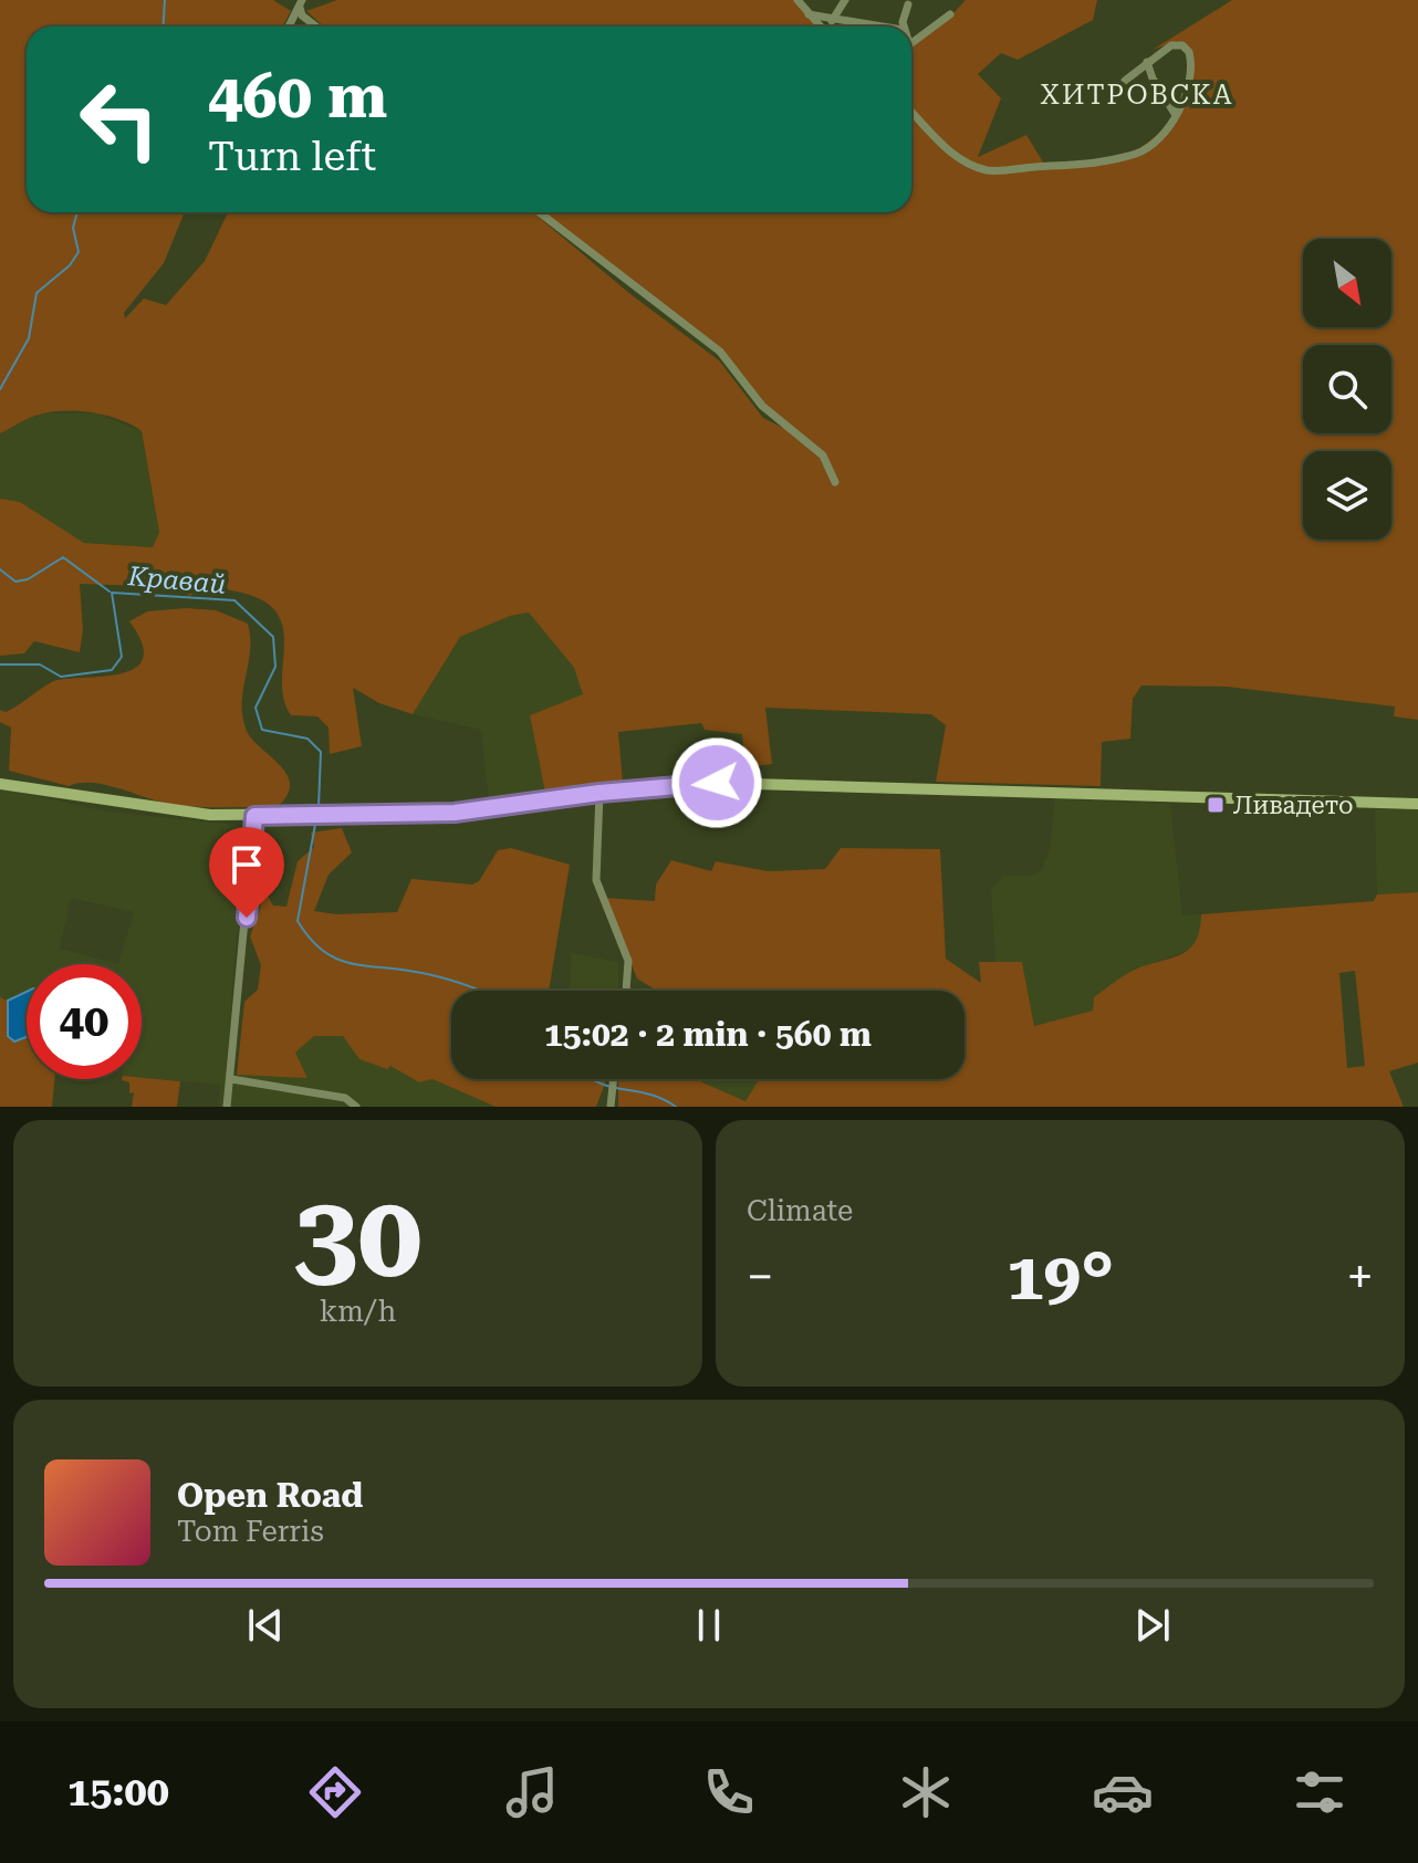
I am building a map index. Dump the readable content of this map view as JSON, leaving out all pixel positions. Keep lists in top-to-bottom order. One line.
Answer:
{"districts":["ХИТРОВСКА"],"water":["Кравай"],"places":{"transit":["Ливадето"]},"north":"bottom right","page":{"turn":["460 m","Turn left"],"limit":"40","trip":"15:02 · 2 min · 560 m","tile":[["30","km/h"],"Climate"],"heat":["−","19°","+"],"song":["Open Road","Tom Ferris"],"tabs":"15:00"}}
